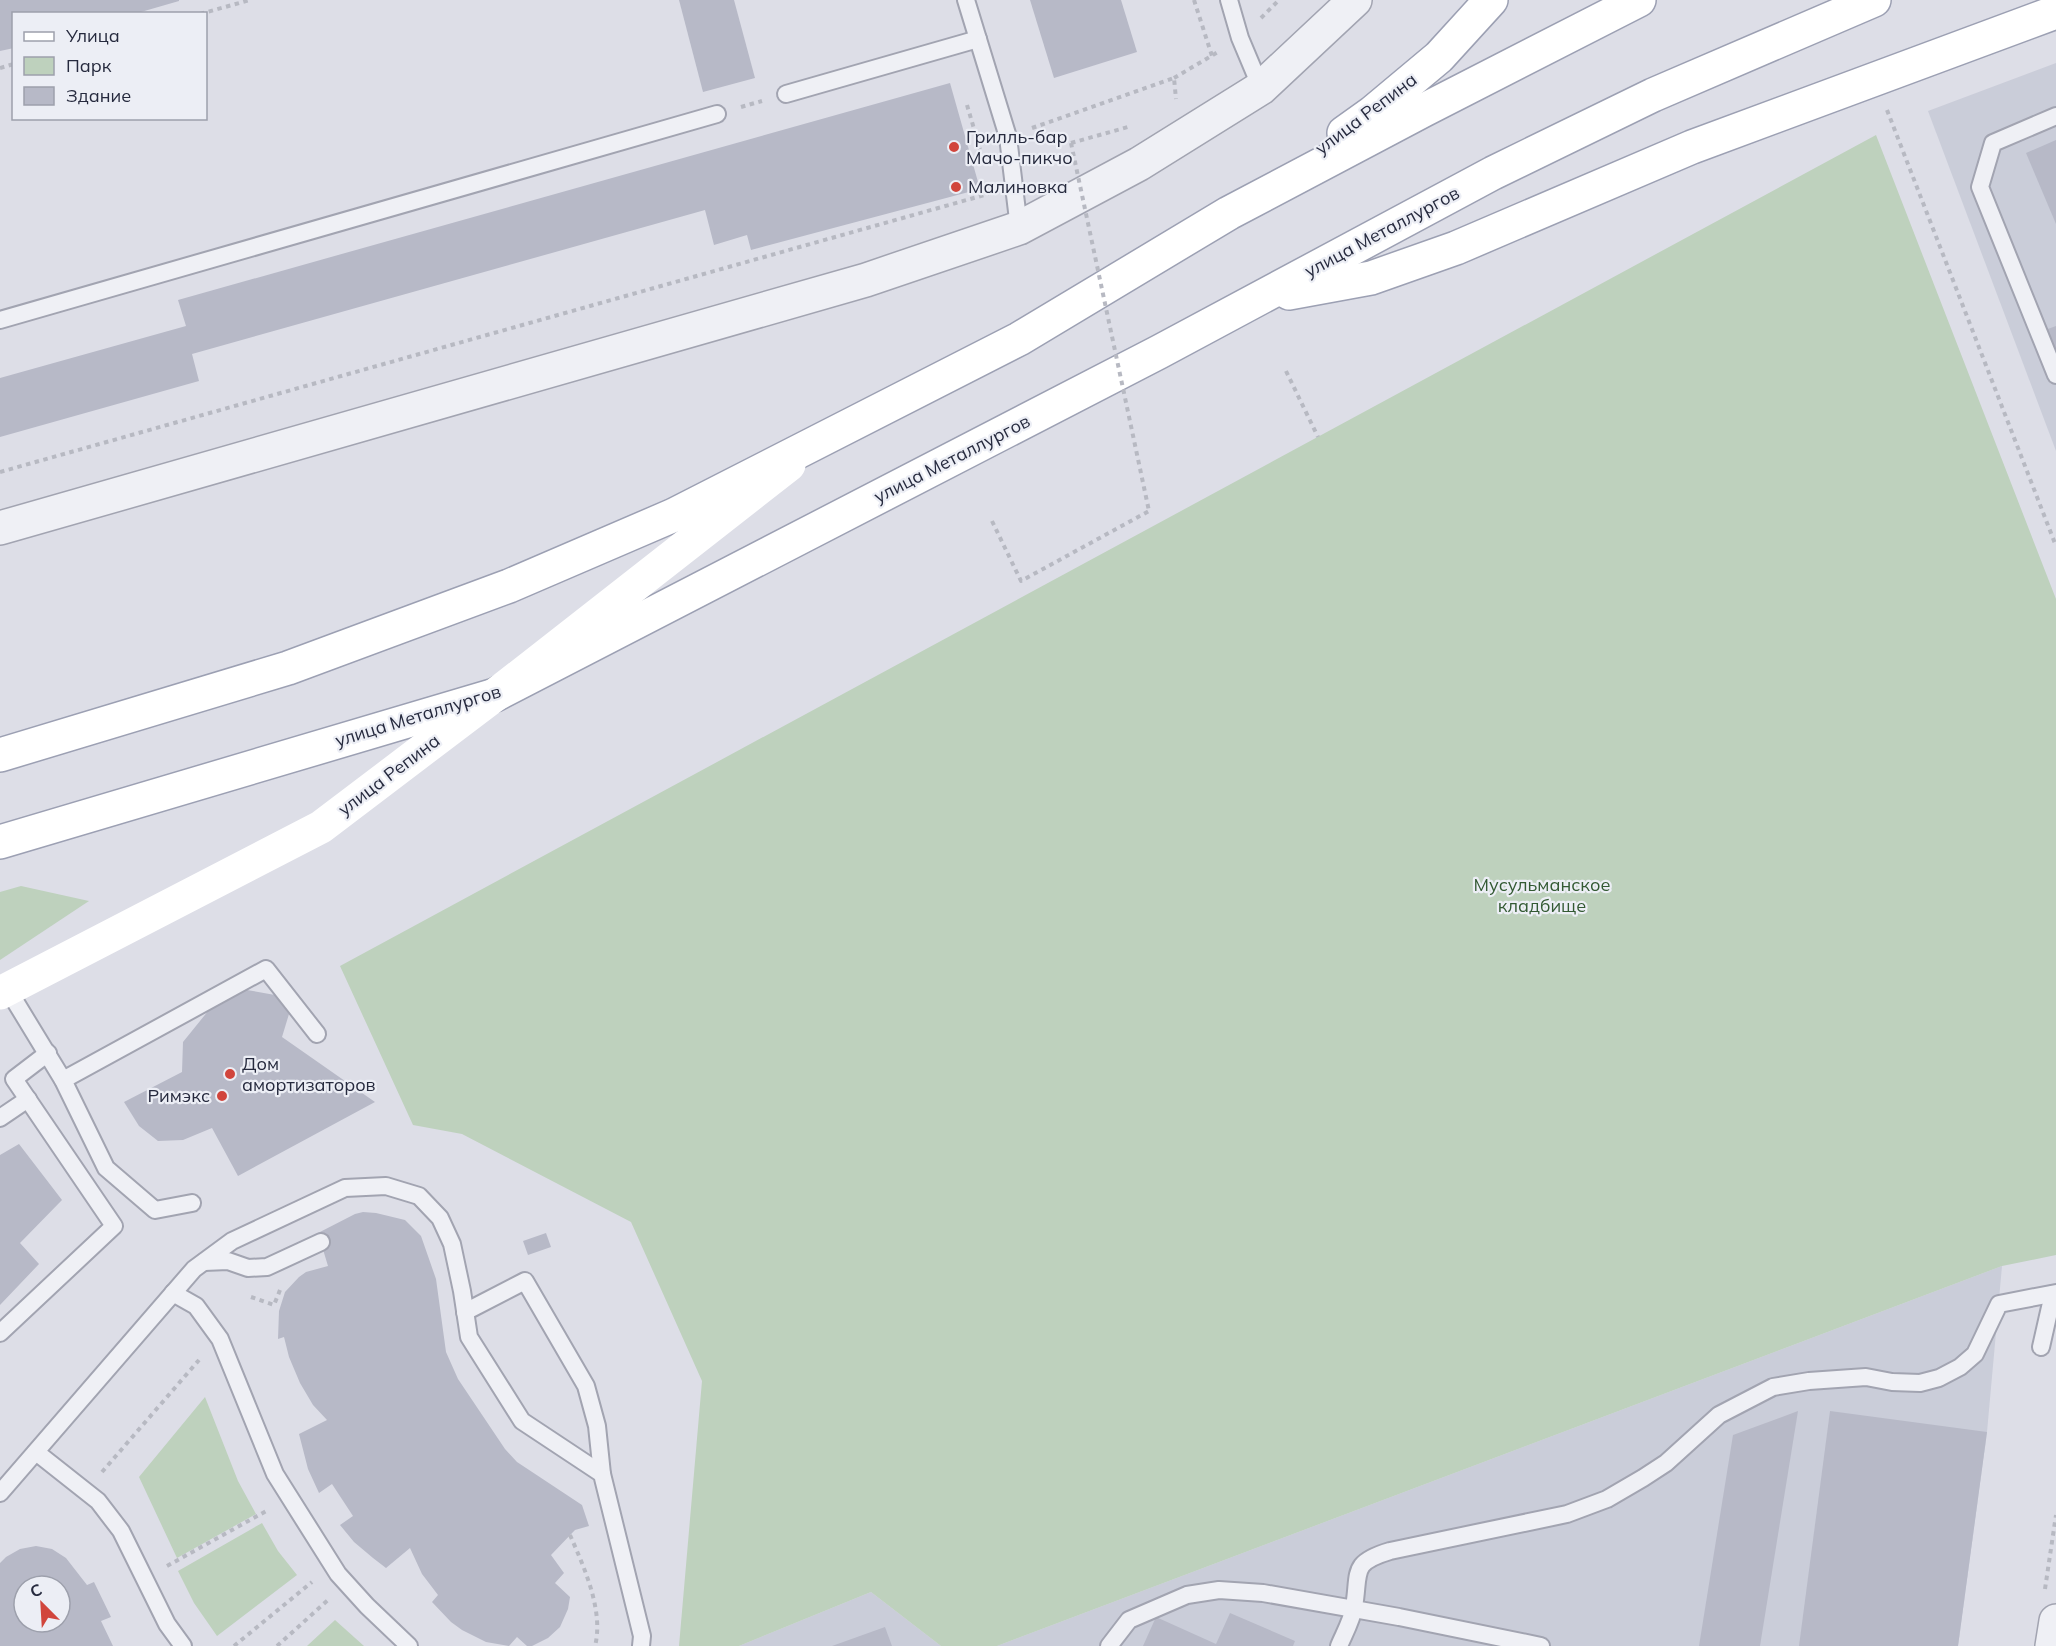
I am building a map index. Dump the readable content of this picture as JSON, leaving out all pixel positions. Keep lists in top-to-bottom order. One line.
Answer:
{"streets":{"main road":["улица Репина","улица Металлургов"]},"crossings":[["улица Репина","улица Металлургов"]],"parks":["Мусульманское кладбище"],"places":["Грилль-бар Мачо-пикчо","Малиновка","Дом амортизаторов","Римэкс"],"legend":["Улица","Парк","Здание"],"north":"top left"}
